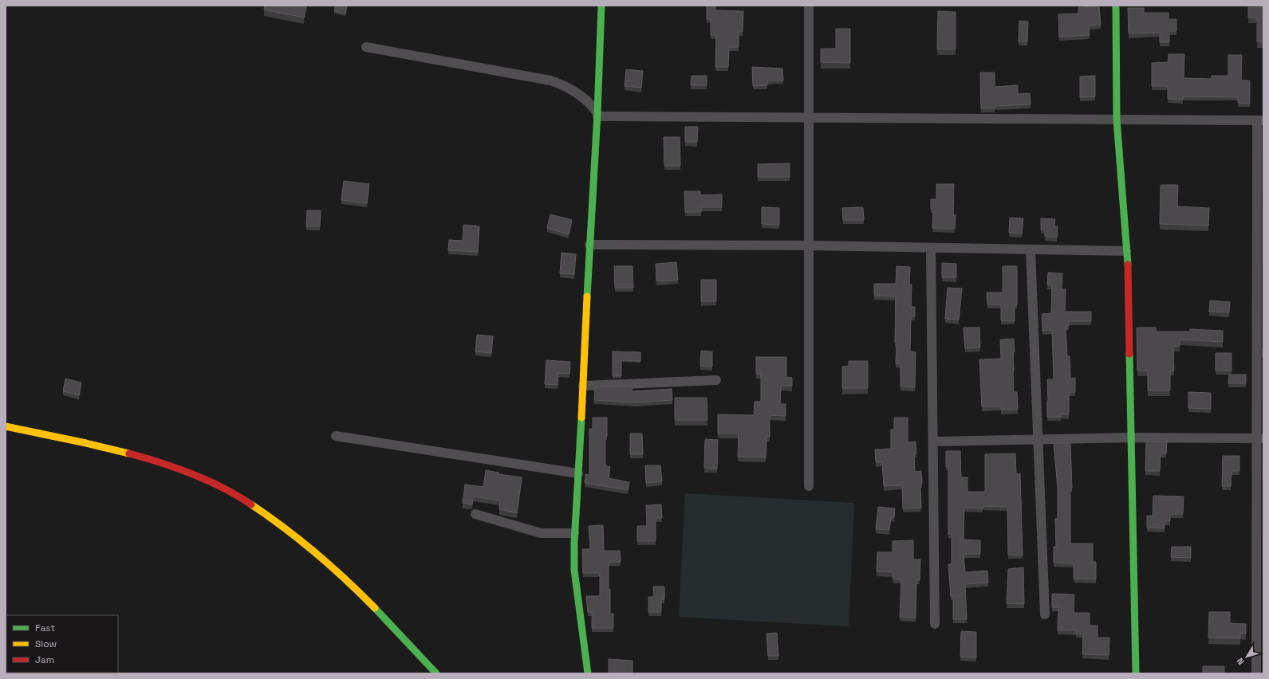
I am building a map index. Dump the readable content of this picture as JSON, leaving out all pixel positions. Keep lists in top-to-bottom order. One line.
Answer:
{"legend":["Fast","Slow","Jam"],"north":"bottom left"}
